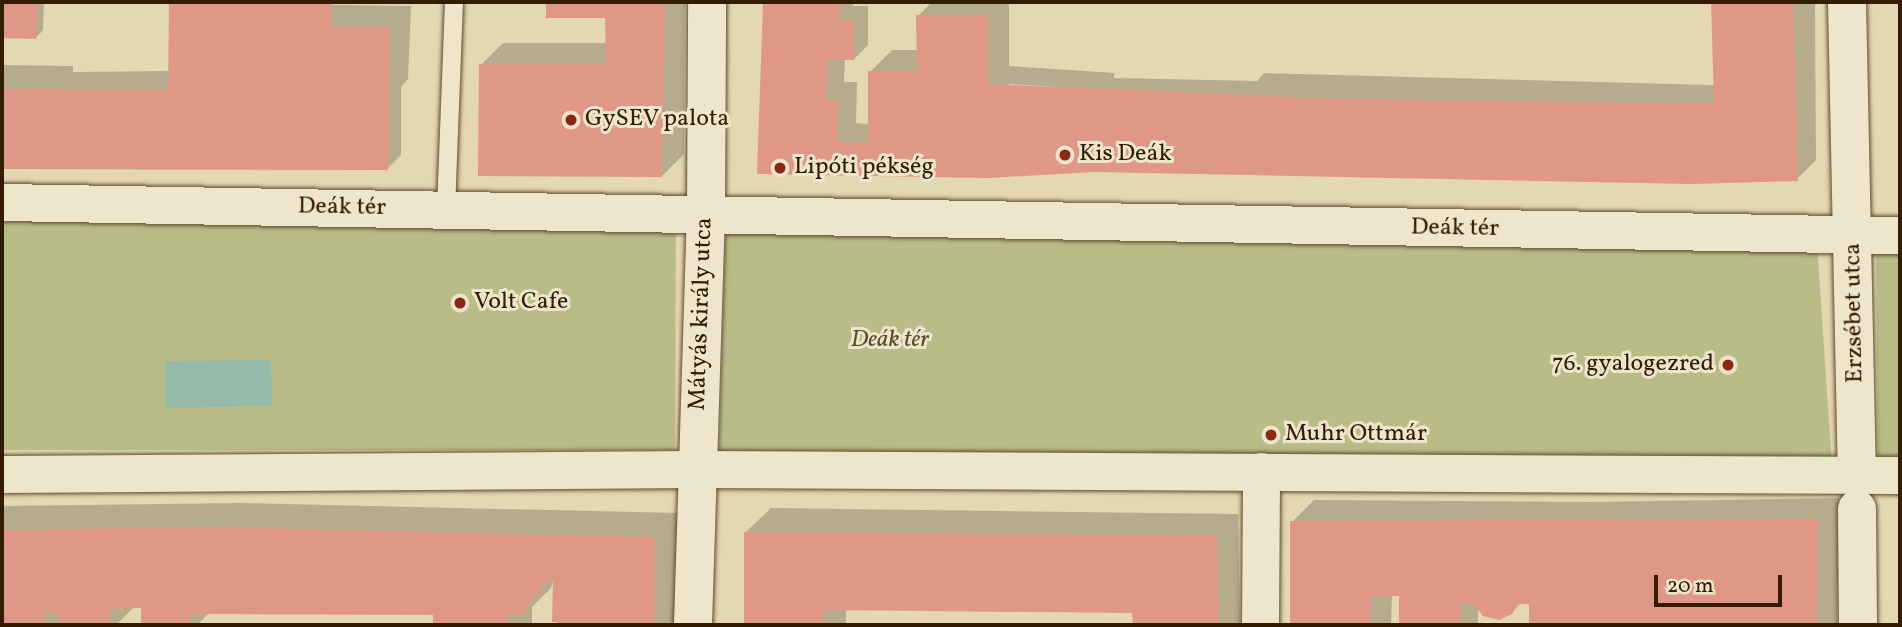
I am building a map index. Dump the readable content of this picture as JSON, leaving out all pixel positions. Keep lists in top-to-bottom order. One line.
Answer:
{"streets":{"street":["Deák tér","Erzsébet utca","Mátyás király utca"]},"crossings":[["Deák tér","Erzsébet utca"],["Deák tér","Mátyás király utca"]],"parks":["Deák tér"],"places":["GySEV palota","Kis Deák","Lipóti pékség","Volt Cafe","76. gyalogezred","Muhr Ottmár"],"scale_bar":"20 m"}
